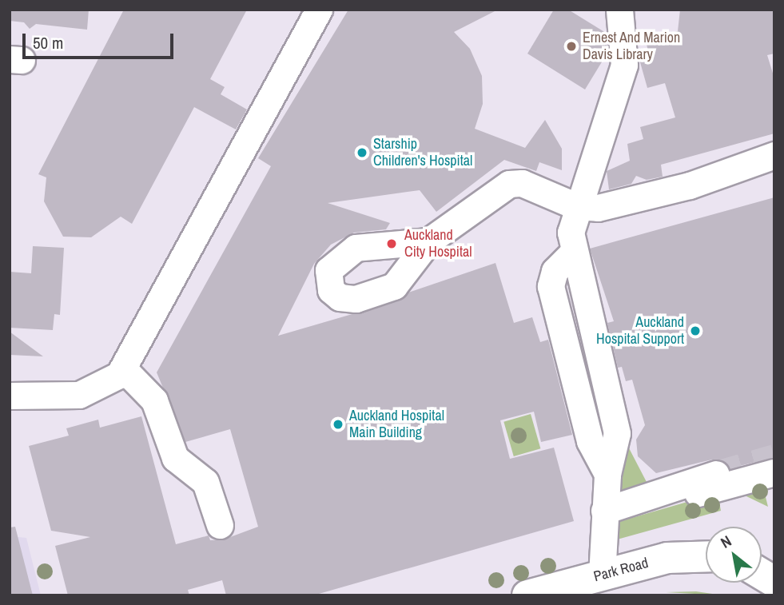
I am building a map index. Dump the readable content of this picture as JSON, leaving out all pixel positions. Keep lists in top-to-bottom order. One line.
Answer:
{"streets":{"main road":["Park Road"]},"places":["Ernest And Marion Davis Library","Starship Children's Hospital","Auckland City Hospital","Auckland Hospital Support","Auckland Hospital Main Building"],"scale_bar":"50 m","north":"top left"}
